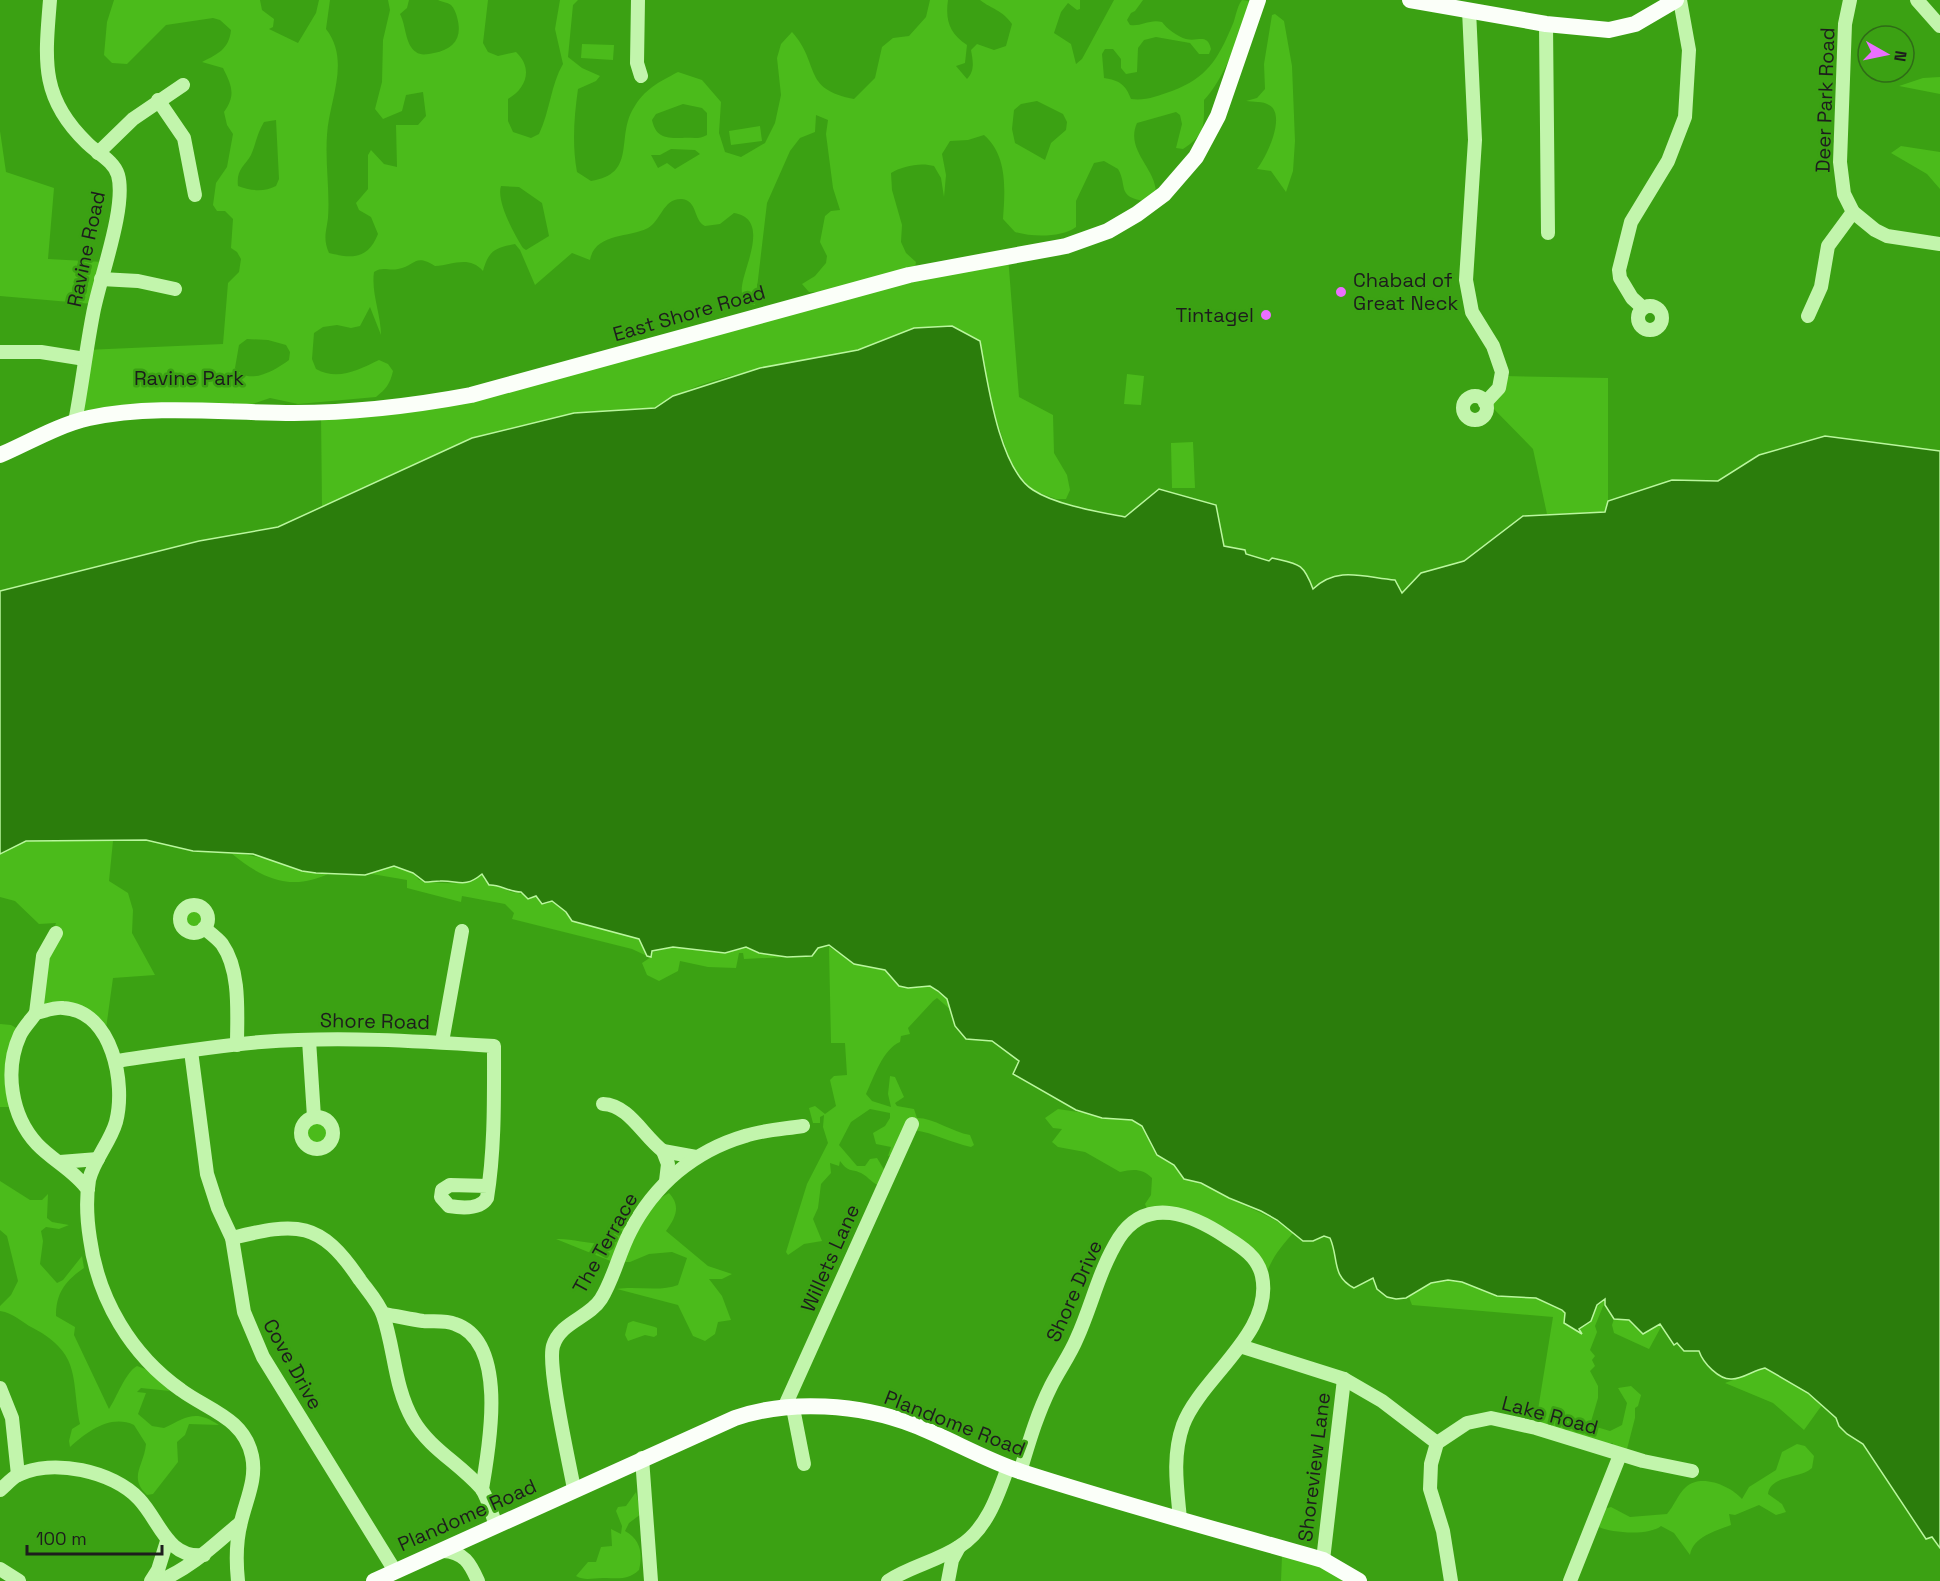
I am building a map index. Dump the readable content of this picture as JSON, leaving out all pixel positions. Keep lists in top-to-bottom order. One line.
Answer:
{"streets":{"main road":["East Shore Road","Plandome Road"],"street":["Deer Park Road","Ravine Road","Shore Road","The Terrace","Willets Lane","Shore Drive","Cove Drive","Lake Road","Shoreview Lane"]},"crossings":[["Ravine Road","East Shore Road"],["Shore Road","Cove Drive"],["The Terrace","Plandome Road"],["Willets Lane","Plandome Road"],["Shore Drive","Plandome Road"],["Cove Drive","Plandome Road"],["Plandome Road","Shoreview Lane"]],"parks":["Ravine Park"],"places":["Chabad of Great Neck","Tintagel"],"scale_bar":"100 m","north":"right"}
